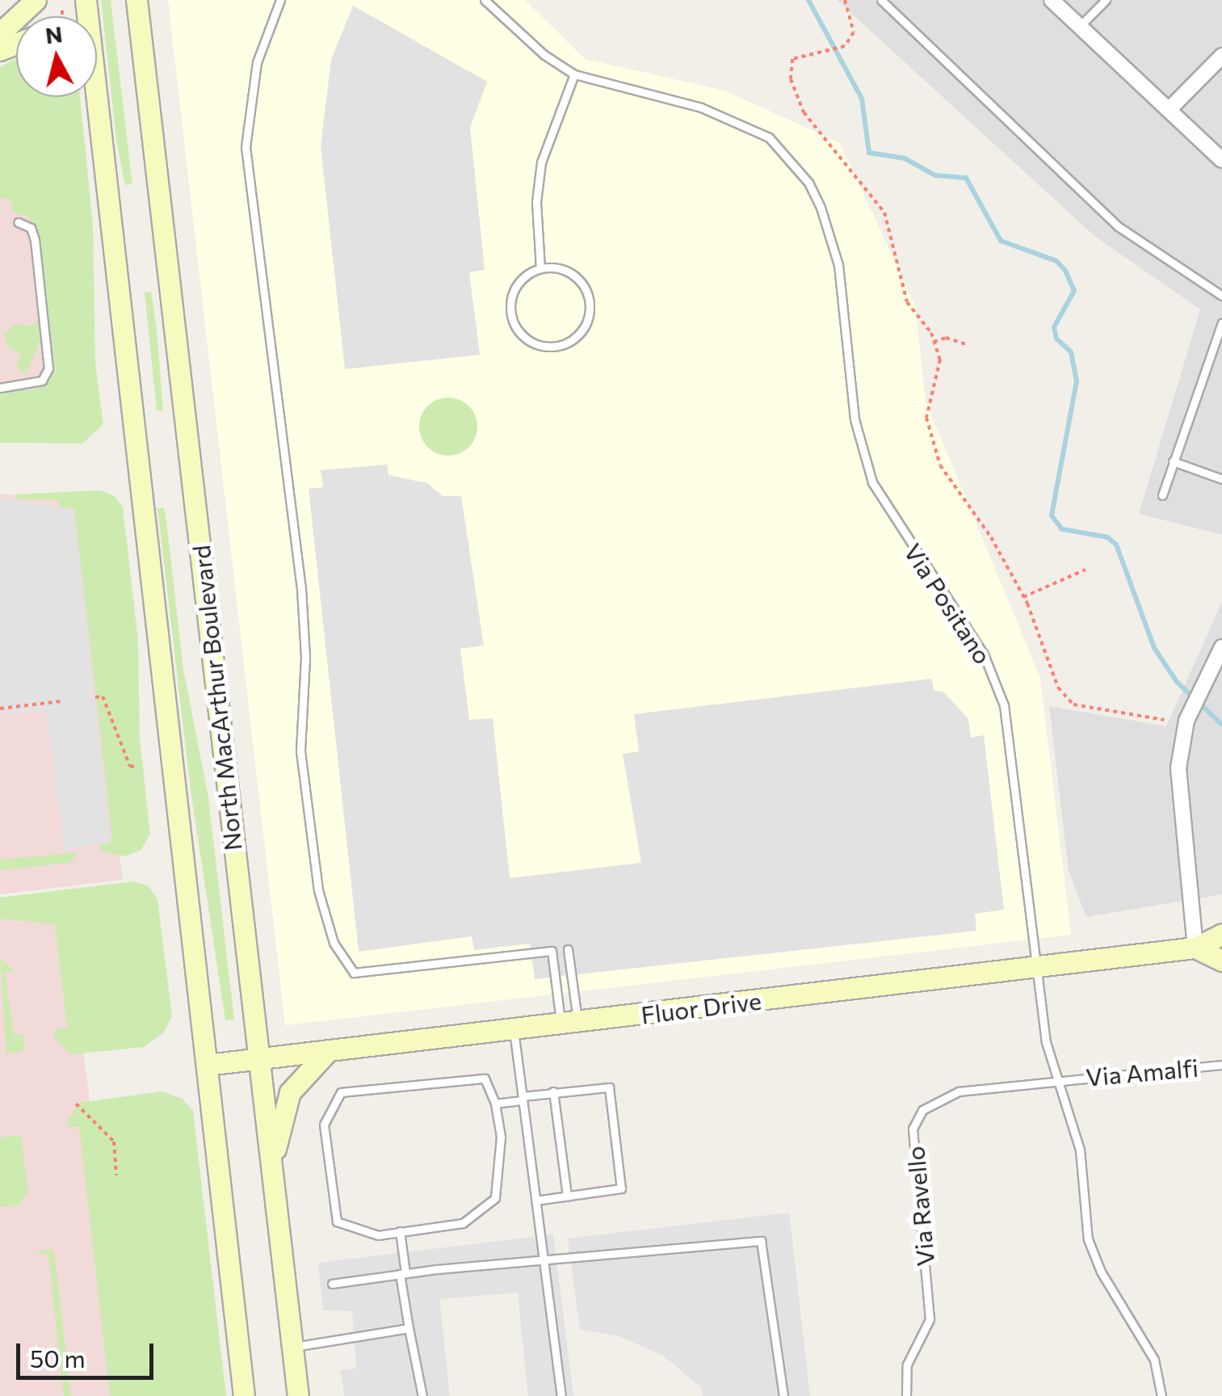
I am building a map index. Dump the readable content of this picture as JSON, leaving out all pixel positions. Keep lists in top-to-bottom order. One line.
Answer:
{"streets":{"main road":["North MacArthur Boulevard","Fluor Drive"],"lane":["Via Positano","Via Amalfi","Via Ravello"]},"crossings":[["Via Positano","Fluor Drive"],["Via Positano","Via Amalfi"],["Via Positano","Via Ravello"],["North MacArthur Boulevard","Fluor Drive"],["Via Amalfi","Via Ravello"]],"scale_bar":"50 m","north":"top"}
